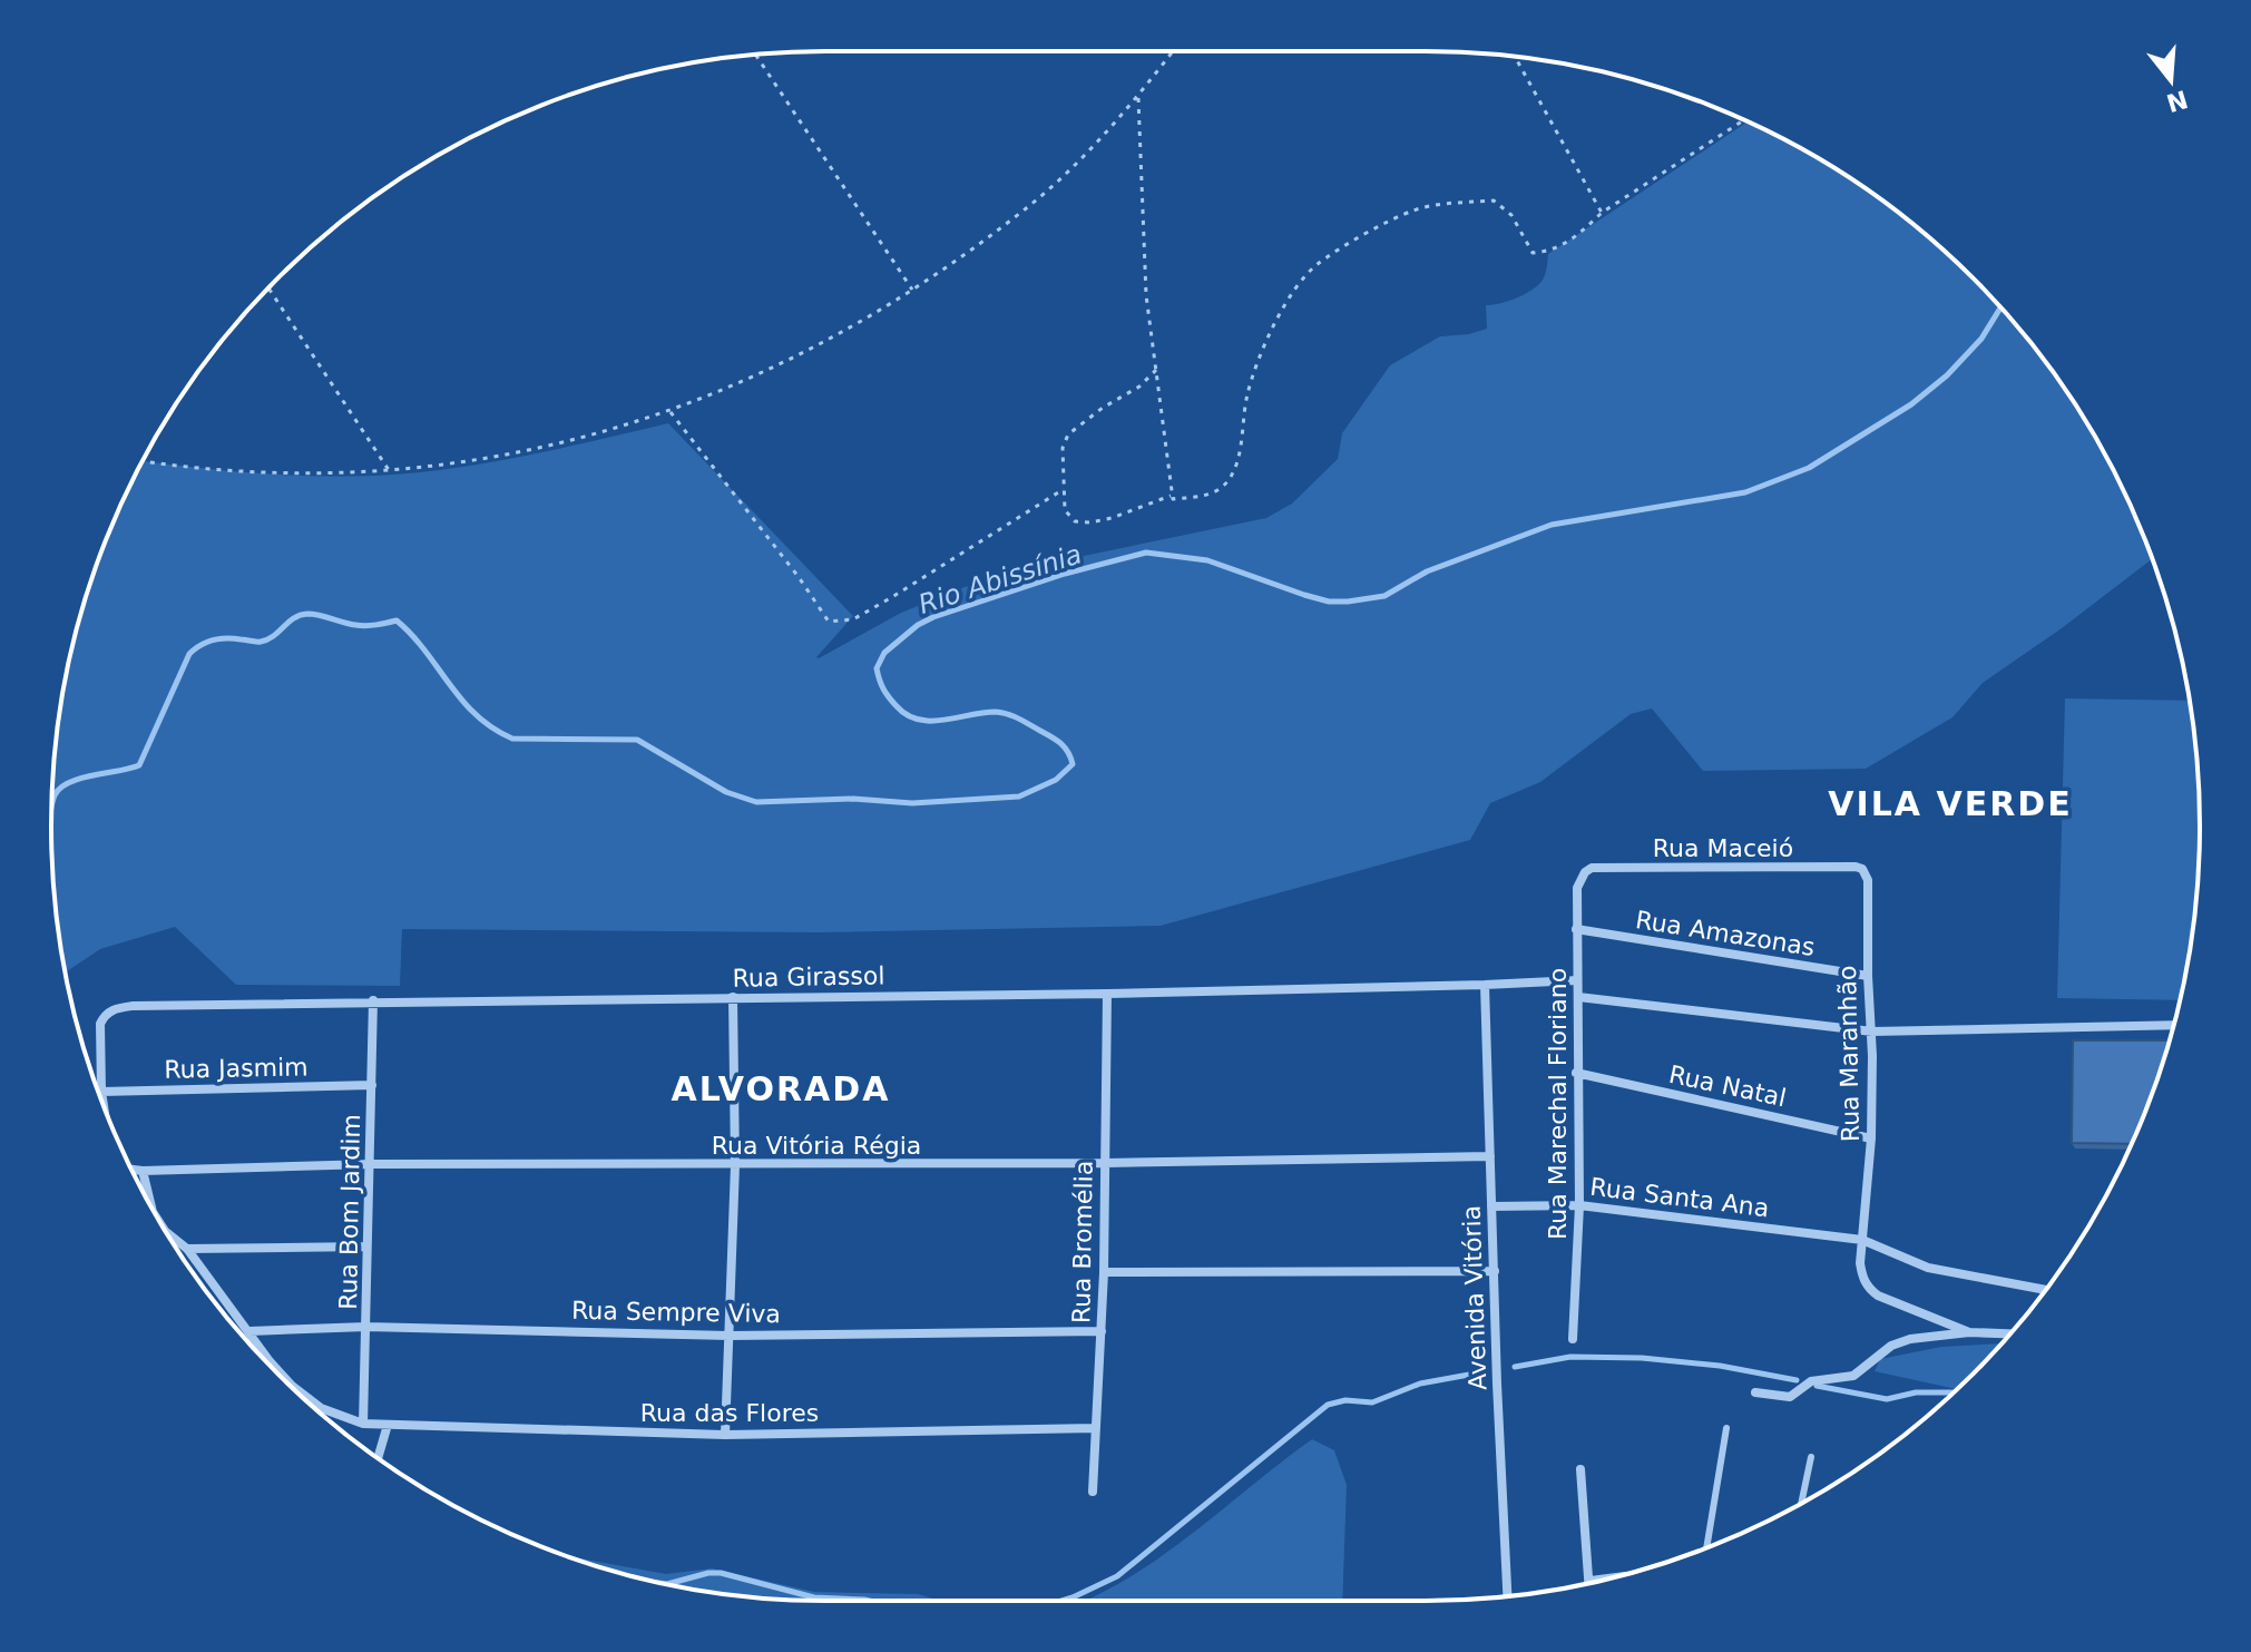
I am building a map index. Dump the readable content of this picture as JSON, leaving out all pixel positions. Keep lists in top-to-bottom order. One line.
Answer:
{"streets":{"street":["Rua Maceió","Rua Amazonas","Rua Girassol","Rua Maranhão","Rua Jasmim","Rua Natal","Rua Marechal Floriano","Rua Vitória Régia","Rua Santa Ana","Rua Bom Jardim","Rua Bromélia","Avenida Vitória","Rua Sempre Viva","Rua das Flores"]},"crossings":[["Rua Maceió","Rua Maranhão"],["Rua Maceió","Rua Marechal Floriano"],["Rua Amazonas","Rua Maranhão"],["Rua Amazonas","Rua Marechal Floriano"],["Rua Girassol","Rua Jasmim"],["Rua Girassol","Rua Marechal Floriano"],["Rua Girassol","Rua Bom Jardim"],["Rua Girassol","Rua Bromélia"],["Rua Girassol","Avenida Vitória"],["Rua Maranhão","Rua Natal"],["Rua Maranhão","Rua Santa Ana"],["Rua Jasmim","Rua Bom Jardim"],["Rua Natal","Rua Marechal Floriano"],["Rua Marechal Floriano","Rua Santa Ana"],["Rua Vitória Régia","Rua Bom Jardim"],["Rua Vitória Régia","Rua Bromélia"],["Rua Vitória Régia","Avenida Vitória"],["Rua Vitória Régia","Rua das Flores"],["Rua Santa Ana","Avenida Vitória"],["Rua Bom Jardim","Rua Sempre Viva"],["Rua Bom Jardim","Rua das Flores"],["Rua Bromélia","Rua Sempre Viva"],["Rua Bromélia","Rua das Flores"],["Rua Sempre Viva","Rua das Flores"]],"districts":["VILA VERDE","ALVORADA"],"water":["Rio Abissínia"],"north":"bottom"}
